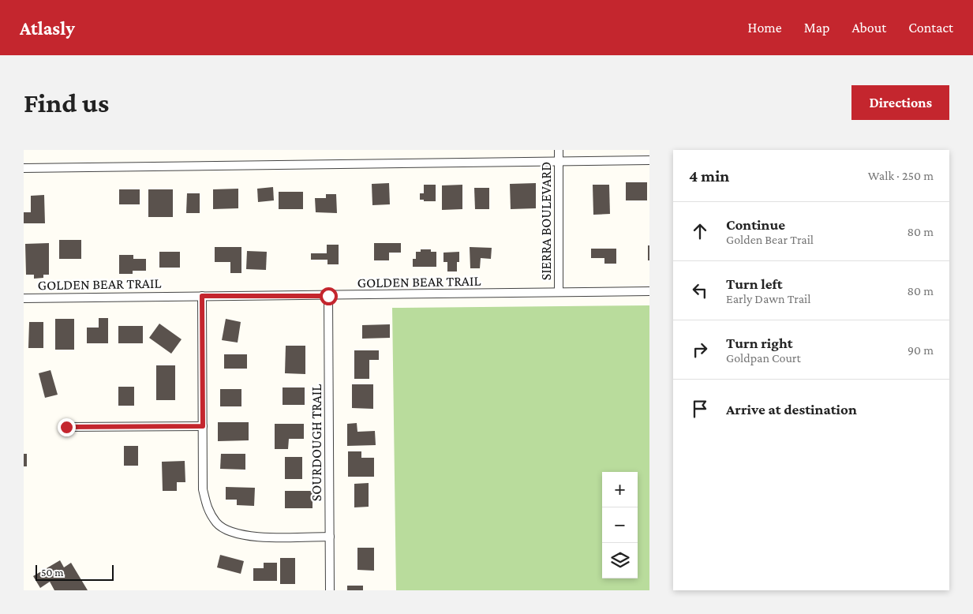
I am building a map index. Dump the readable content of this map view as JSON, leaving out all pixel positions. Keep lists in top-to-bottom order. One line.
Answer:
{"streets":{"street":["SIERRA BOULEVARD","GOLDEN BEAR TRAIL","SOURDOUGH TRAIL"]},"crossings":[["SIERRA BOULEVARD","GOLDEN BEAR TRAIL"],["GOLDEN BEAR TRAIL","SOURDOUGH TRAIL"]],"scale_bar":"50 m","page":{"header":"Atlasly","nav":["Home","Map","About","Contact"],"buttons":"Directions","title":"Find us","heading":["4 min","Walk · 250 m"],"list":[["Continue","Golden Bear Trail","80 m"],["Turn left","Early Dawn Trail","80 m"],["Turn right","Goldpan Court","90 m"],"Arrive at destination"],"map_buttons":["+","−"],"scale":"50 m"}}
